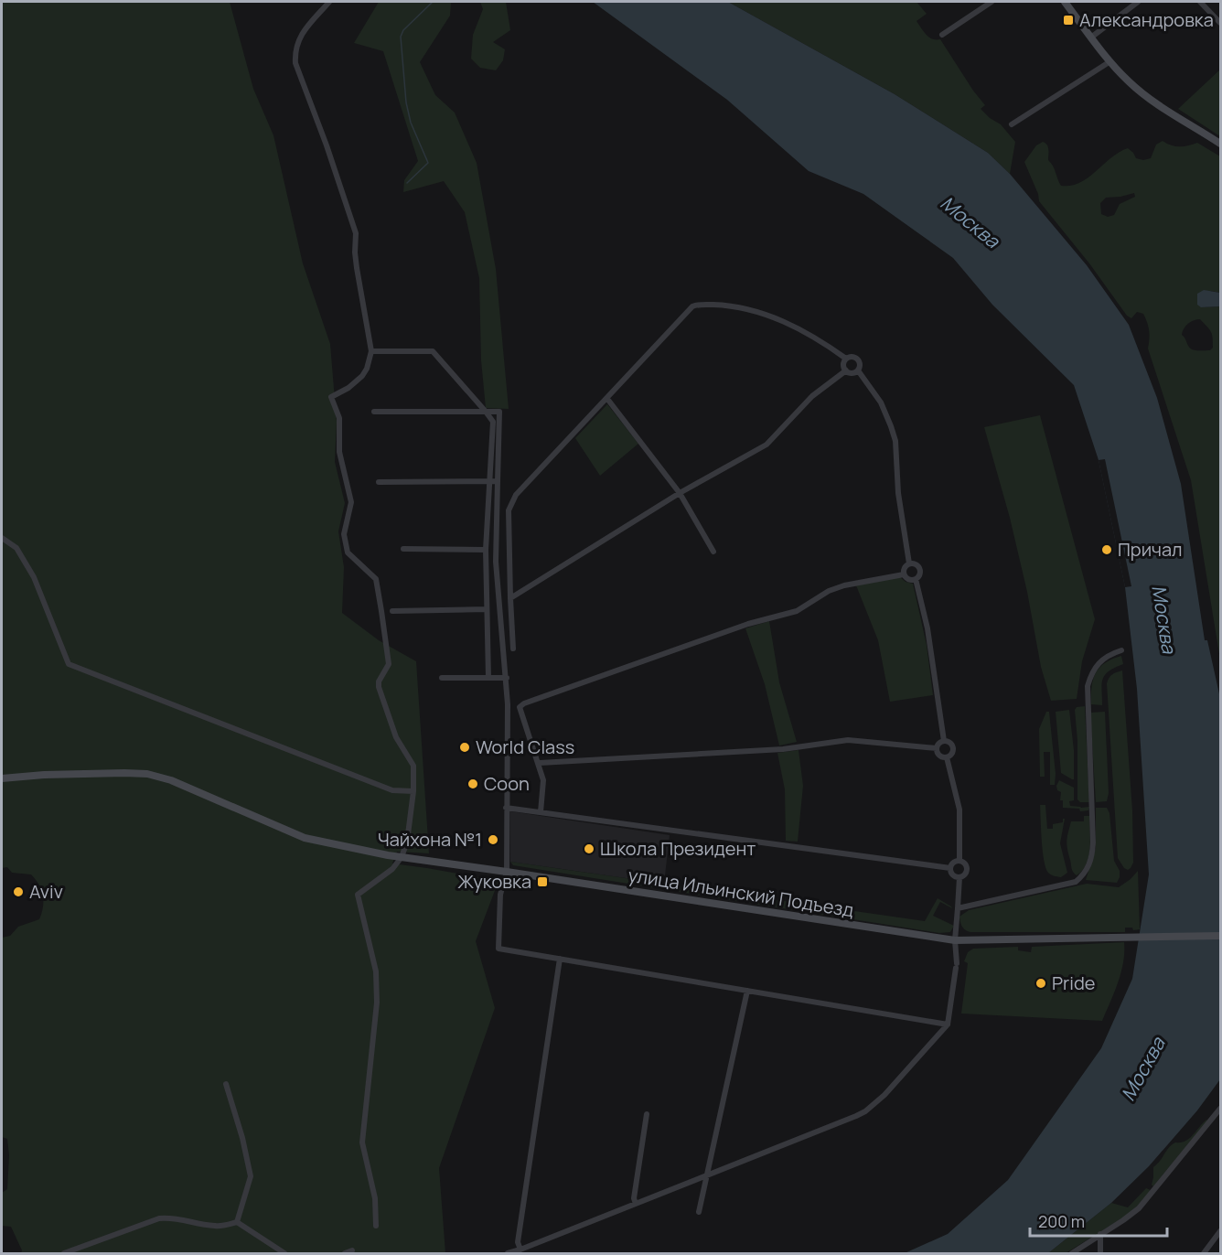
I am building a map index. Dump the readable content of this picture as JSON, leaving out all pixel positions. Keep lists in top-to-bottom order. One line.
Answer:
{"streets":{"main road":["улица Ильинский Подъезд"]},"water":["Москва"],"places":{"transit":["Александровка","Жуковка"],"other":["Причал","World Class","Coon","Чайхона №1","Школа Президент","Aviv","Pride"]},"scale_bar":"200 m"}
